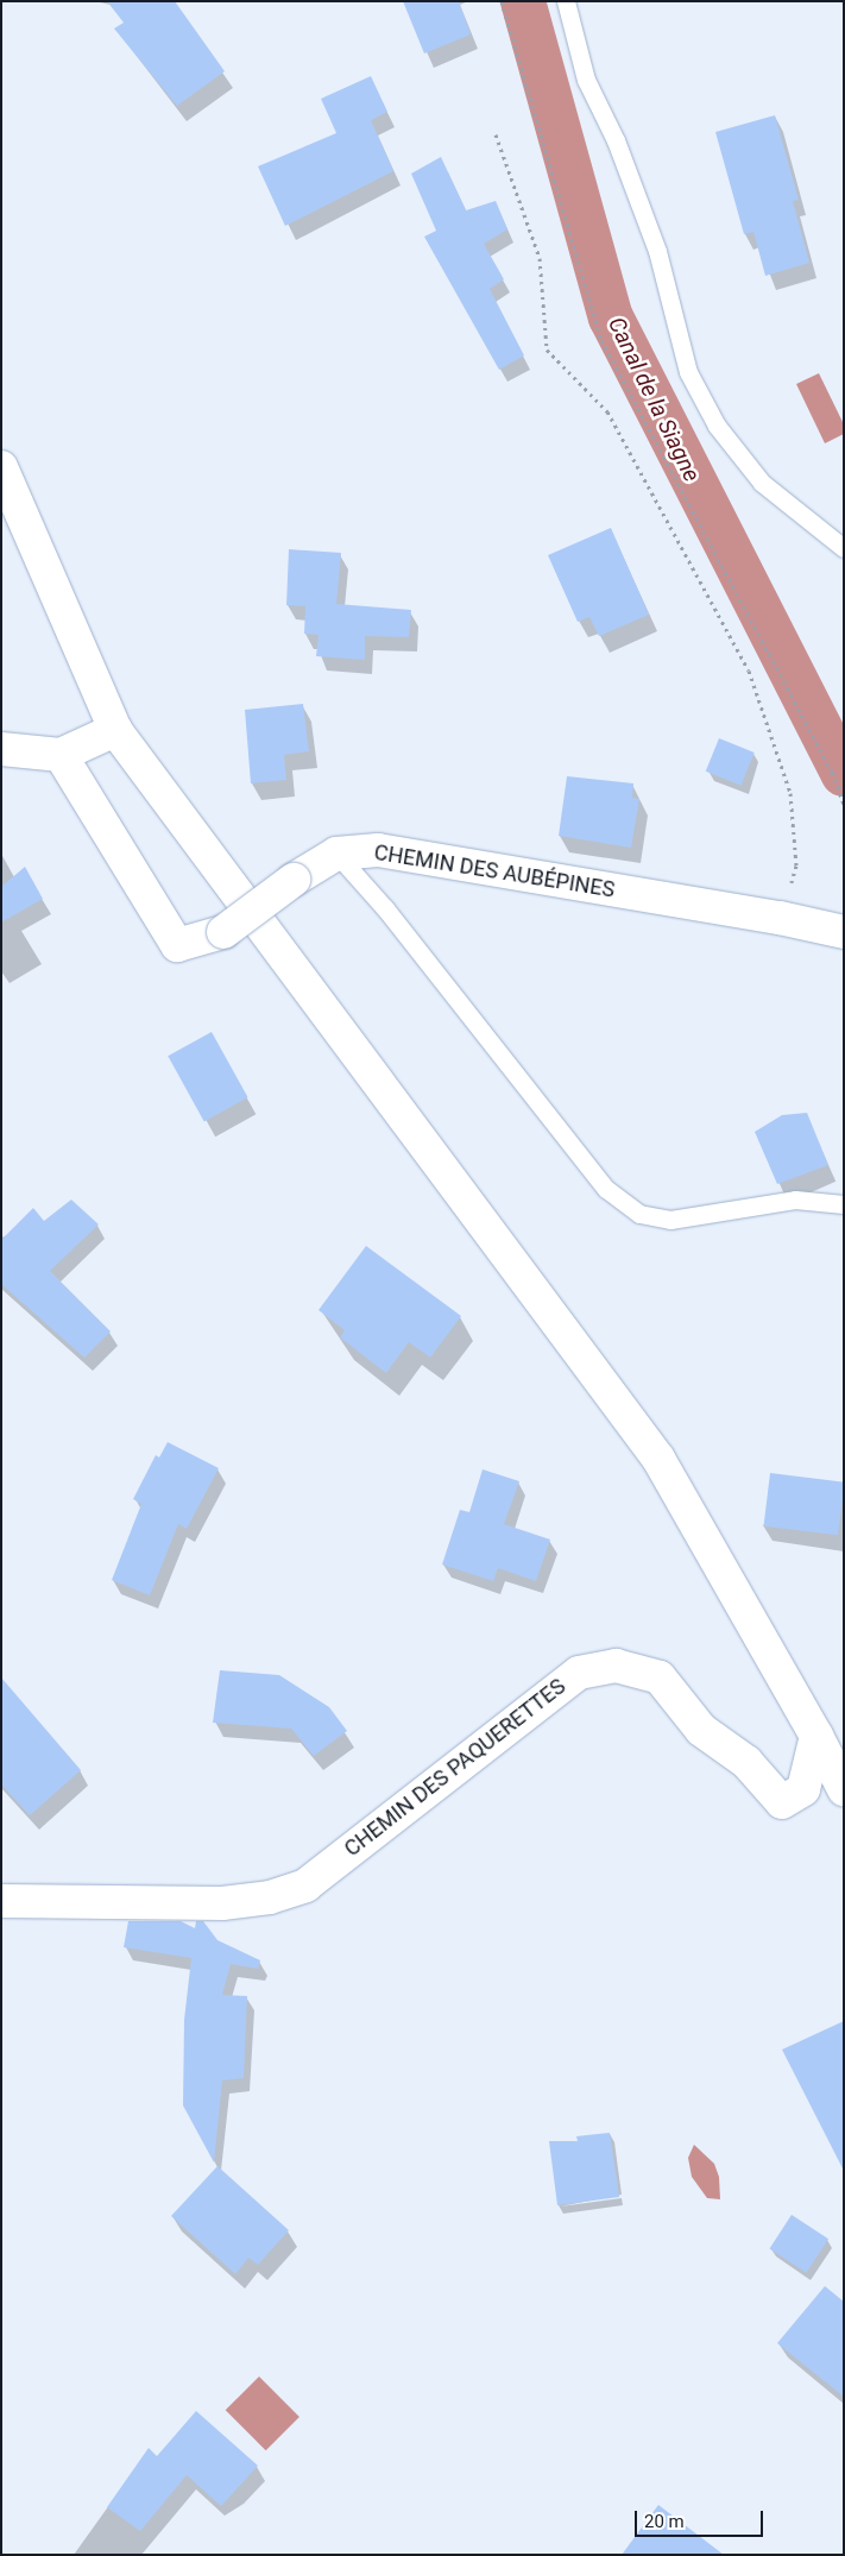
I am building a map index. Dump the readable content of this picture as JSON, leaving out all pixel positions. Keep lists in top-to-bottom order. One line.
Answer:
{"streets":{"street":["CHEMIN DES AUBÉPINES","CHEMIN DES PAQUERETTES"]},"water":["Canal de la Siagne"],"scale_bar":"20 m"}
